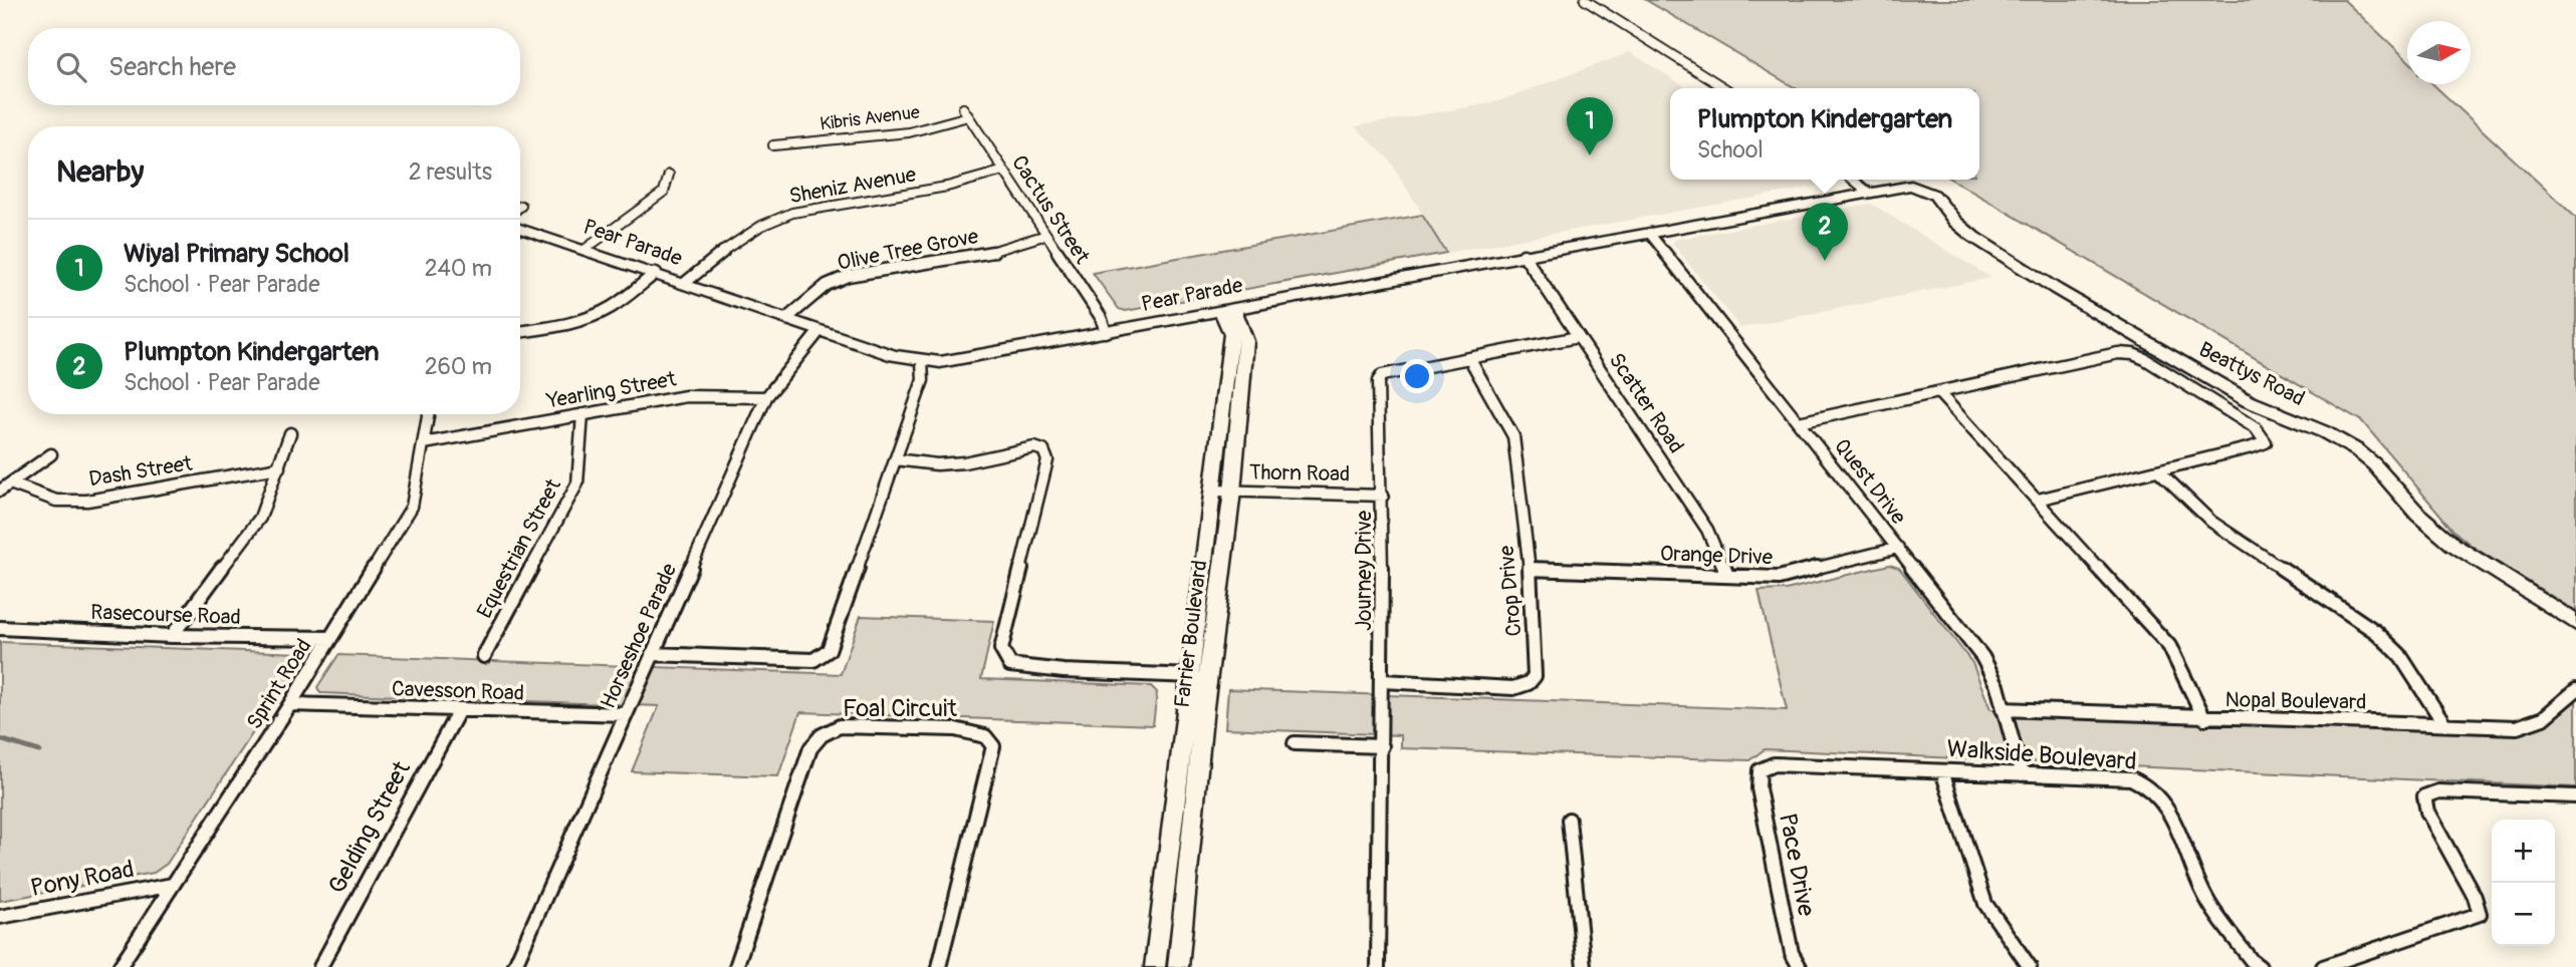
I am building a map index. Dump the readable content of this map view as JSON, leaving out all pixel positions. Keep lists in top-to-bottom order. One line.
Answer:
{"streets":{"street":["Kibris Avenue","Sheniz Avenue","Cactus Street","Pear Parade","Olive Tree Grove","Beattys Road","Yearling Street","Scatter Road","Dash Street","Thorn Road","Quest Drive","Equestrian Street","Orange Drive","Journey Drive","Crop Drive","Rasecourse Road","Farrier Boulevard","Horseshoe Parade","Sprint Road","Cavesson Road","Nopal Boulevard","Foal Circuit","Walkside Boulevard","Gelding Street","Pace Drive","Pony Road"]},"crossings":[["Kibris Avenue","Cactus Street"],["Sheniz Avenue","Cactus Street"],["Sheniz Avenue","Pear Parade"],["Cactus Street","Pear Parade"],["Cactus Street","Olive Tree Grove"],["Pear Parade","Olive Tree Grove"],["Pear Parade","Beattys Road"],["Pear Parade","Scatter Road"],["Pear Parade","Quest Drive"],["Pear Parade","Farrier Boulevard"],["Pear Parade","Horseshoe Parade"],["Yearling Street","Equestrian Street"],["Yearling Street","Horseshoe Parade"],["Yearling Street","Sprint Road"],["Scatter Road","Orange Drive"],["Scatter Road","Journey Drive"],["Thorn Road","Journey Drive"],["Thorn Road","Farrier Boulevard"],["Quest Drive","Orange Drive"],["Quest Drive","Nopal Boulevard"],["Quest Drive","Walkside Boulevard"],["Orange Drive","Crop Drive"],["Journey Drive","Crop Drive"],["Rasecourse Road","Sprint Road"],["Horseshoe Parade","Cavesson Road"],["Sprint Road","Cavesson Road"],["Sprint Road","Pony Road"],["Cavesson Road","Gelding Street"],["Walkside Boulevard","Pace Drive"]],"north":"right","page":{"search":"Search here","popup":["Plumpton Kindergarten","School"],"pins":["1","2"],"heading":["Nearby","2 results"],"list":[{"mark":"1","name":"Wiyal Primary School","note":"School · Pear Parade","value":"240 m"},{"mark":"2","name":"Plumpton Kindergarten","note":"School · Pear Parade","value":"260 m"}],"map_buttons":["+","−"]}}
